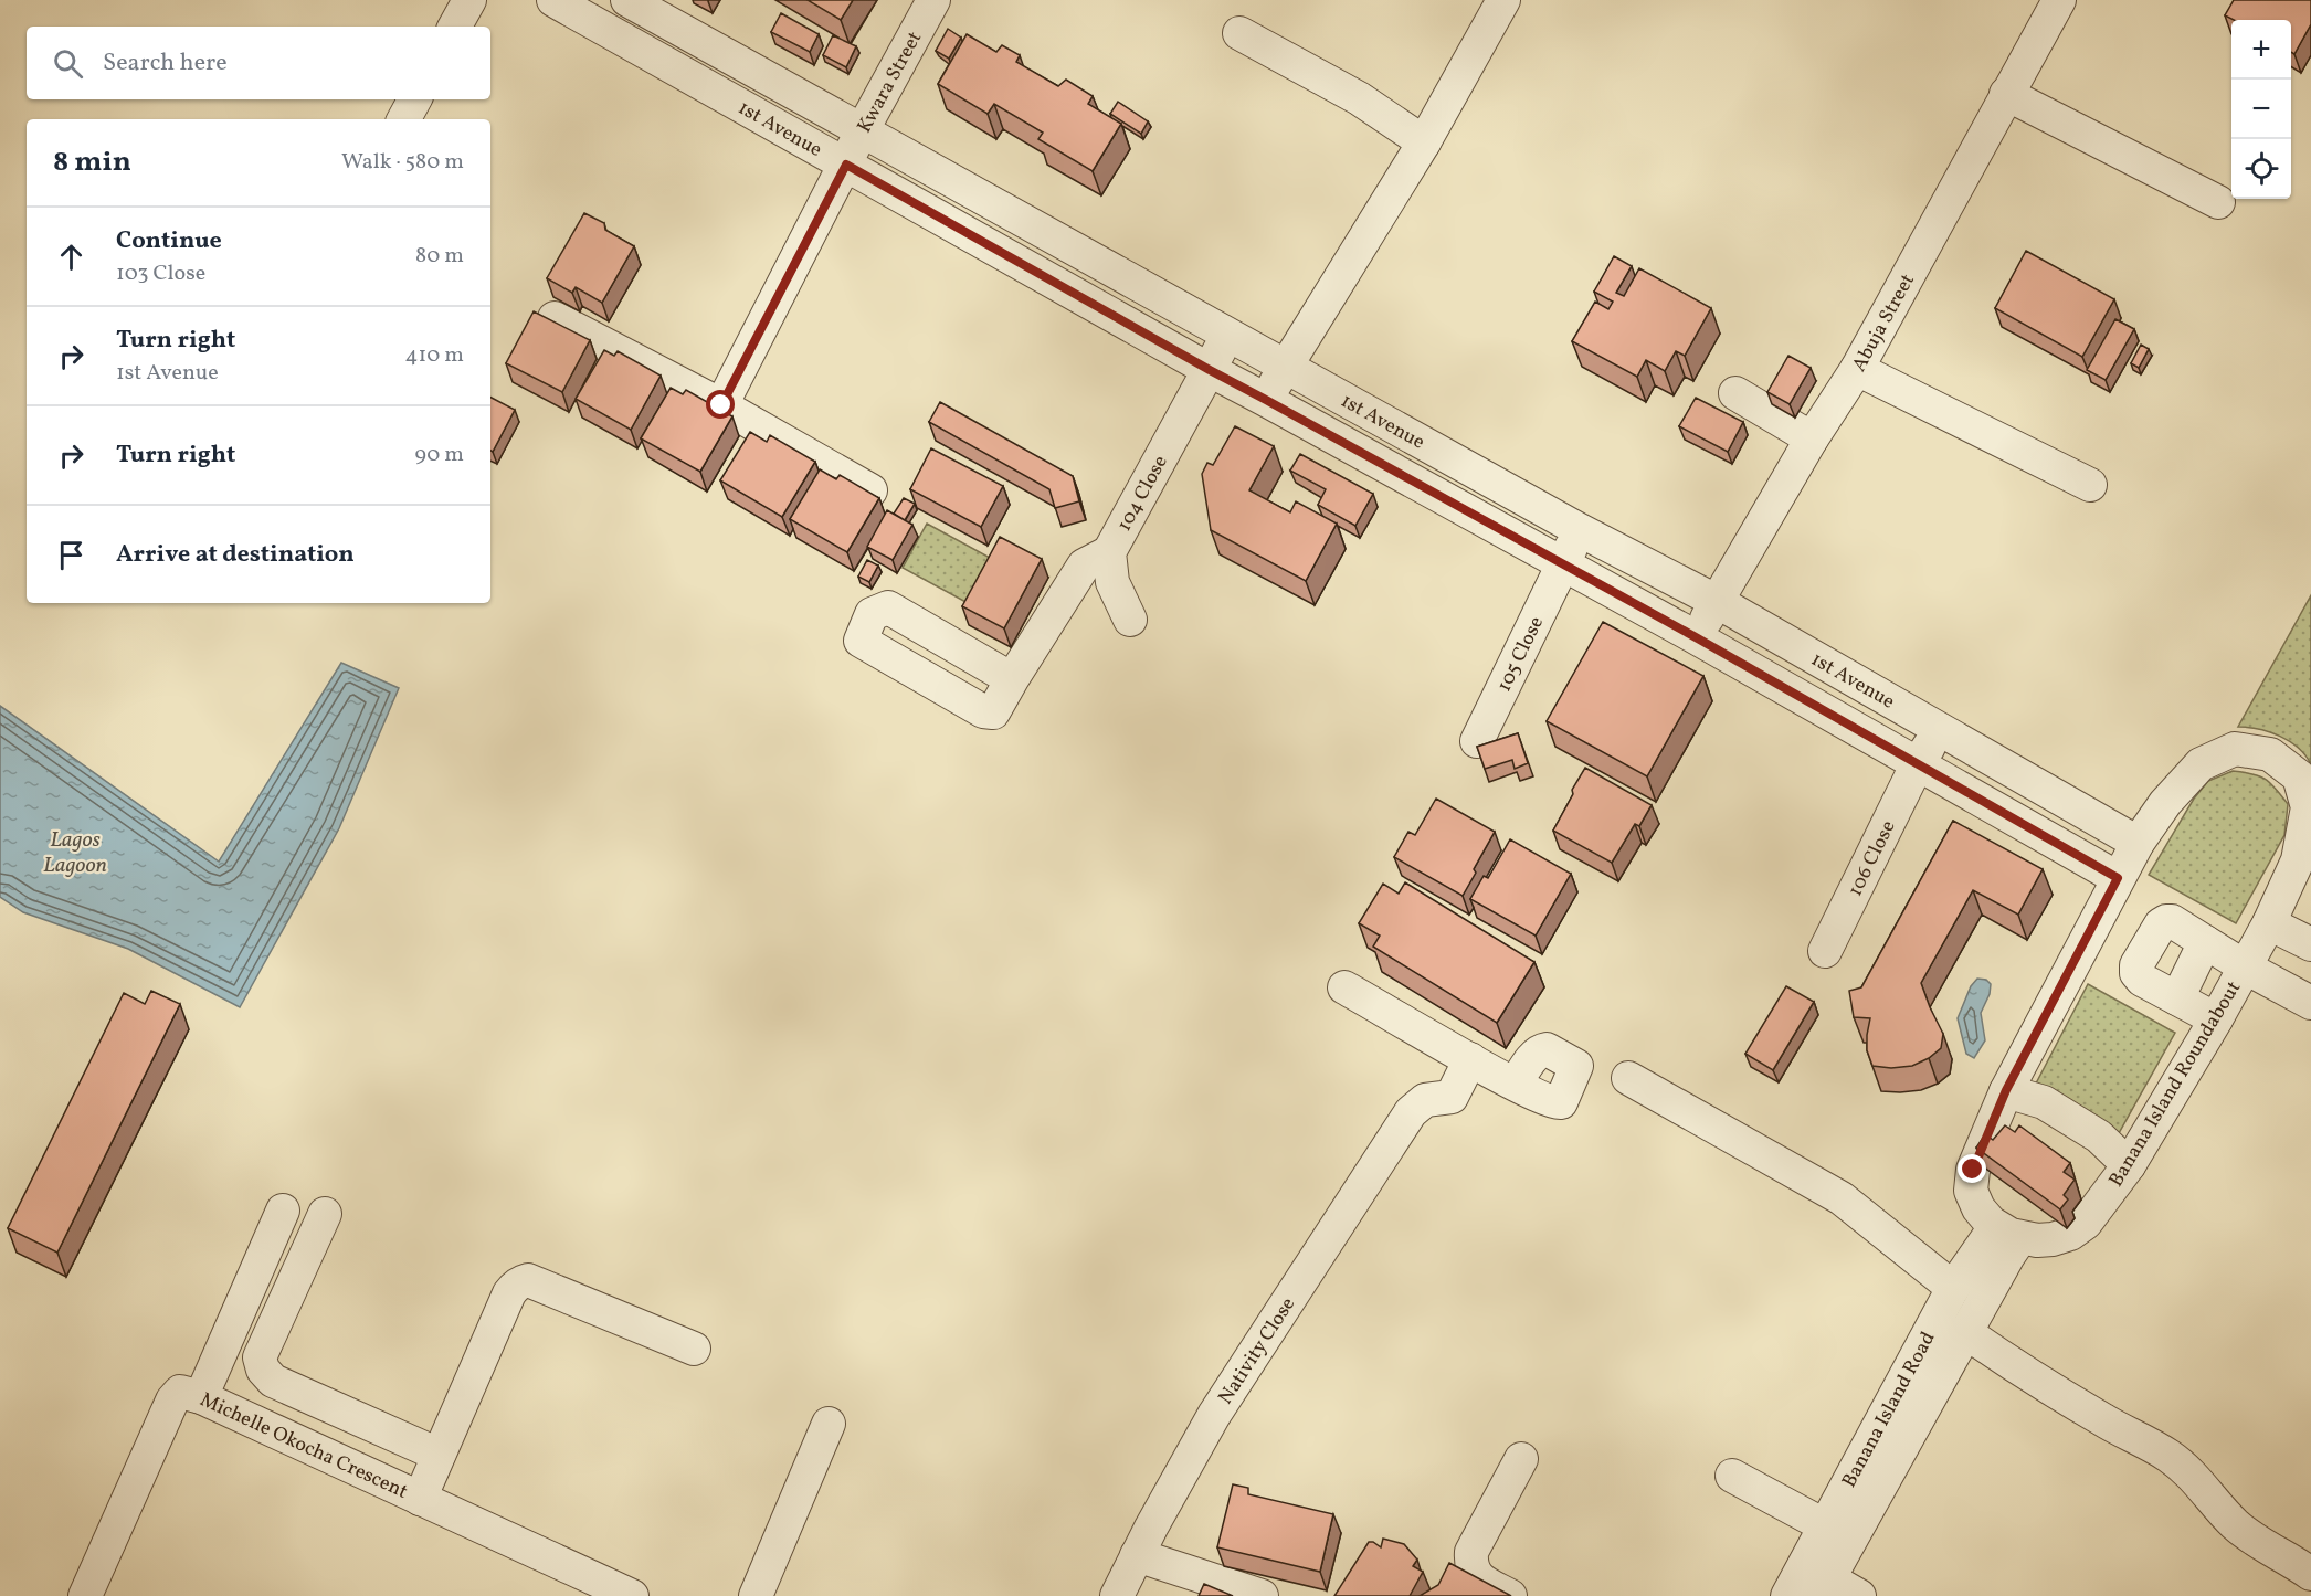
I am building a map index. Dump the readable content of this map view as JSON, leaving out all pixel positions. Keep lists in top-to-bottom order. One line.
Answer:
{"streets":{"street":["Kwara Street","1st Avenue","Abuja Street","104 Close","105 Close","106 Close","Banana Island Roundabout","Nativity Close","Banana Island Road","Michelle Okocha Crescent"]},"crossings":[["Kwara Street","1st Avenue"],["1st Avenue","Abuja Street"],["1st Avenue","104 Close"],["1st Avenue","105 Close"],["1st Avenue","106 Close"],["1st Avenue","Banana Island Roundabout"],["Banana Island Roundabout","Banana Island Road"]],"water":["Lagos Lagoon"],"page":{"map_buttons":["+","−"],"search":"Search here","heading":["8 min","Walk · 580 m"],"list":[["Continue","103 Close","80 m"],["Turn right","1st Avenue","410 m"],["Turn right","90 m"],"Arrive at destination"]}}
